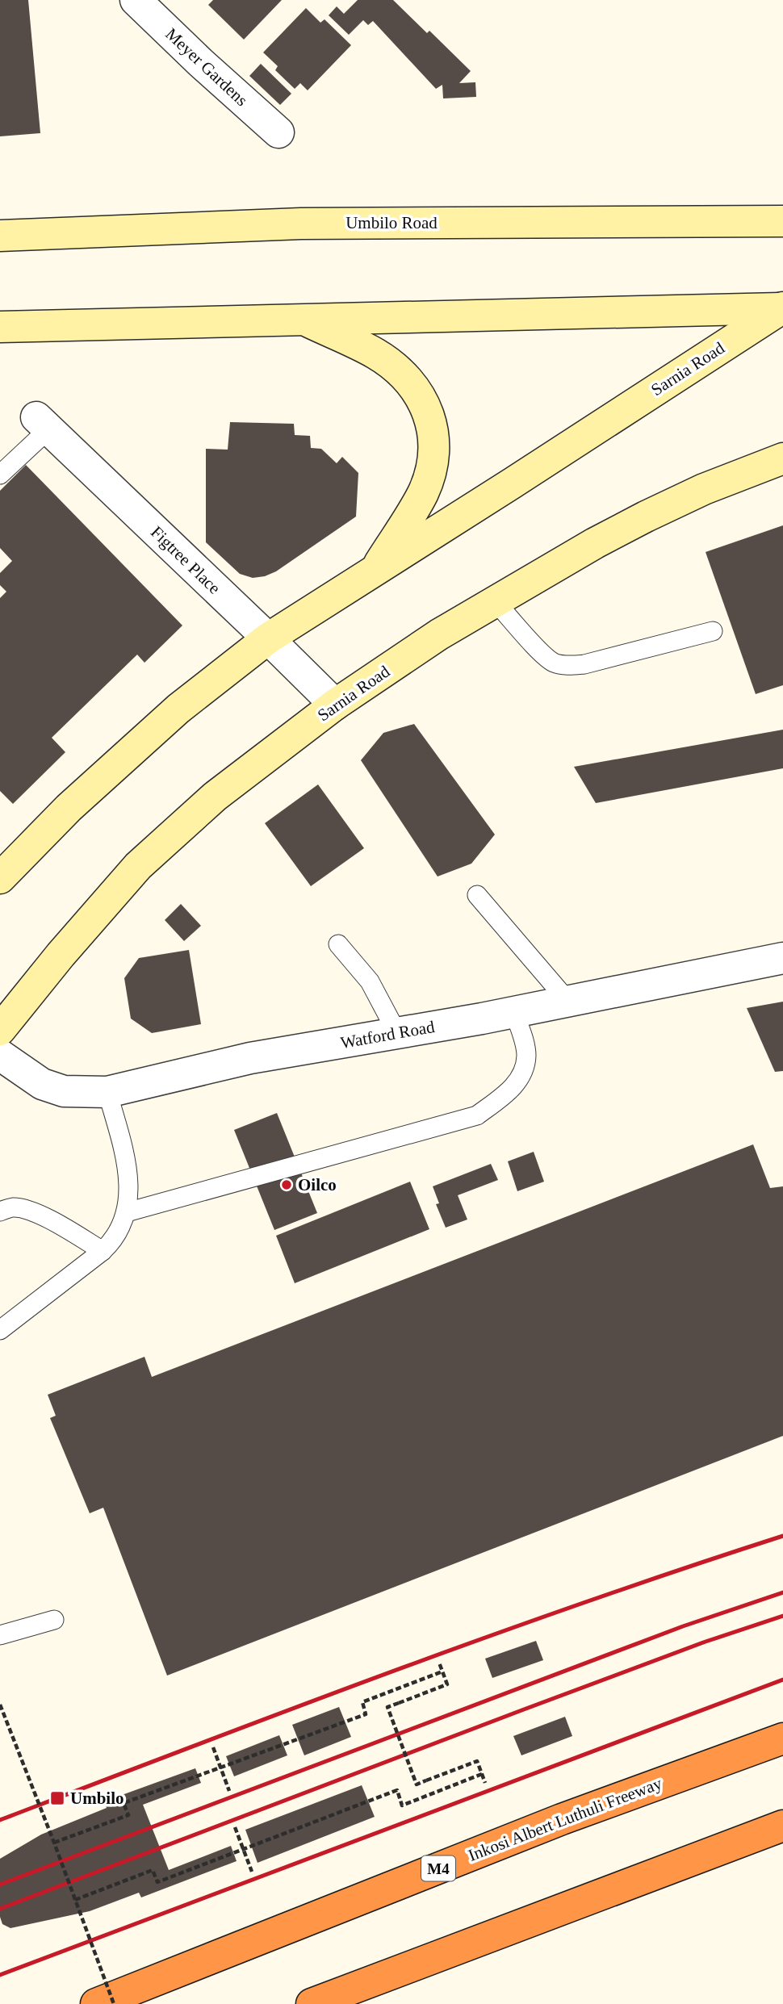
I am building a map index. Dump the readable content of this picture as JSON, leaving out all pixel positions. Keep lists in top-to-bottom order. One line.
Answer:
{"streets":{"highway":["Inkosi Albert Luthuli Freeway","M4"],"main road":["Umbilo Road","Sarnia Road"],"street":["Meyer Gardens","Figtree Place","Watford Road"]},"crossings":[["Sarnia Road","Figtree Place"]],"places":{"other":["Oilco"],"transit":["Umbilo"]}}
